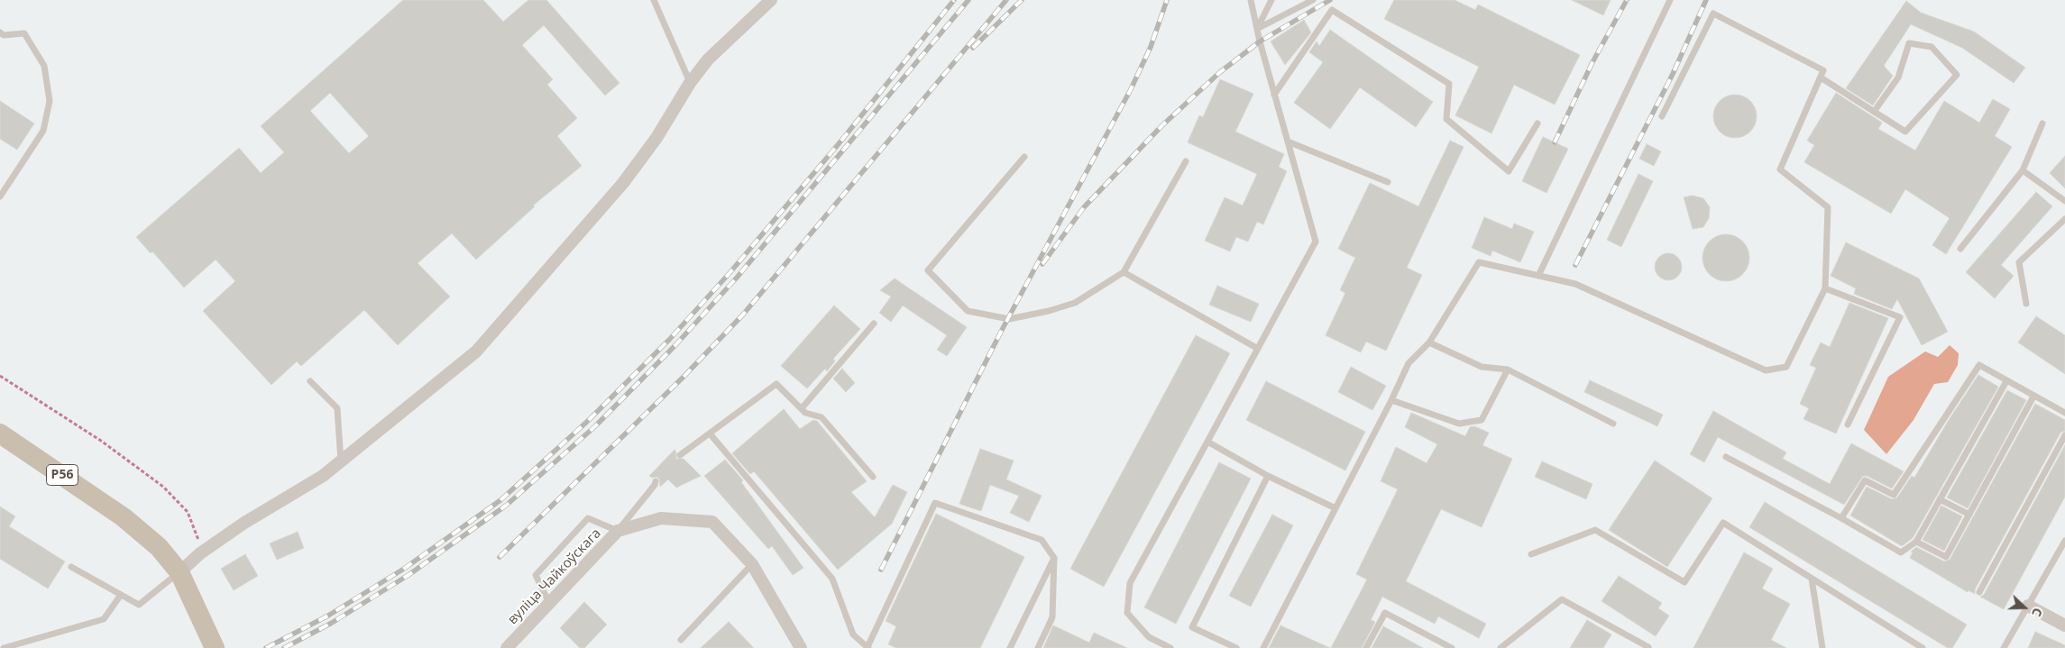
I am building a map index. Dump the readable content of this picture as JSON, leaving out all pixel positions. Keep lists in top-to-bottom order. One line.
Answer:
{"streets":{"main road":["Р56"],"street":["вуліца Чайкоўскага"]},"north":"right"}
